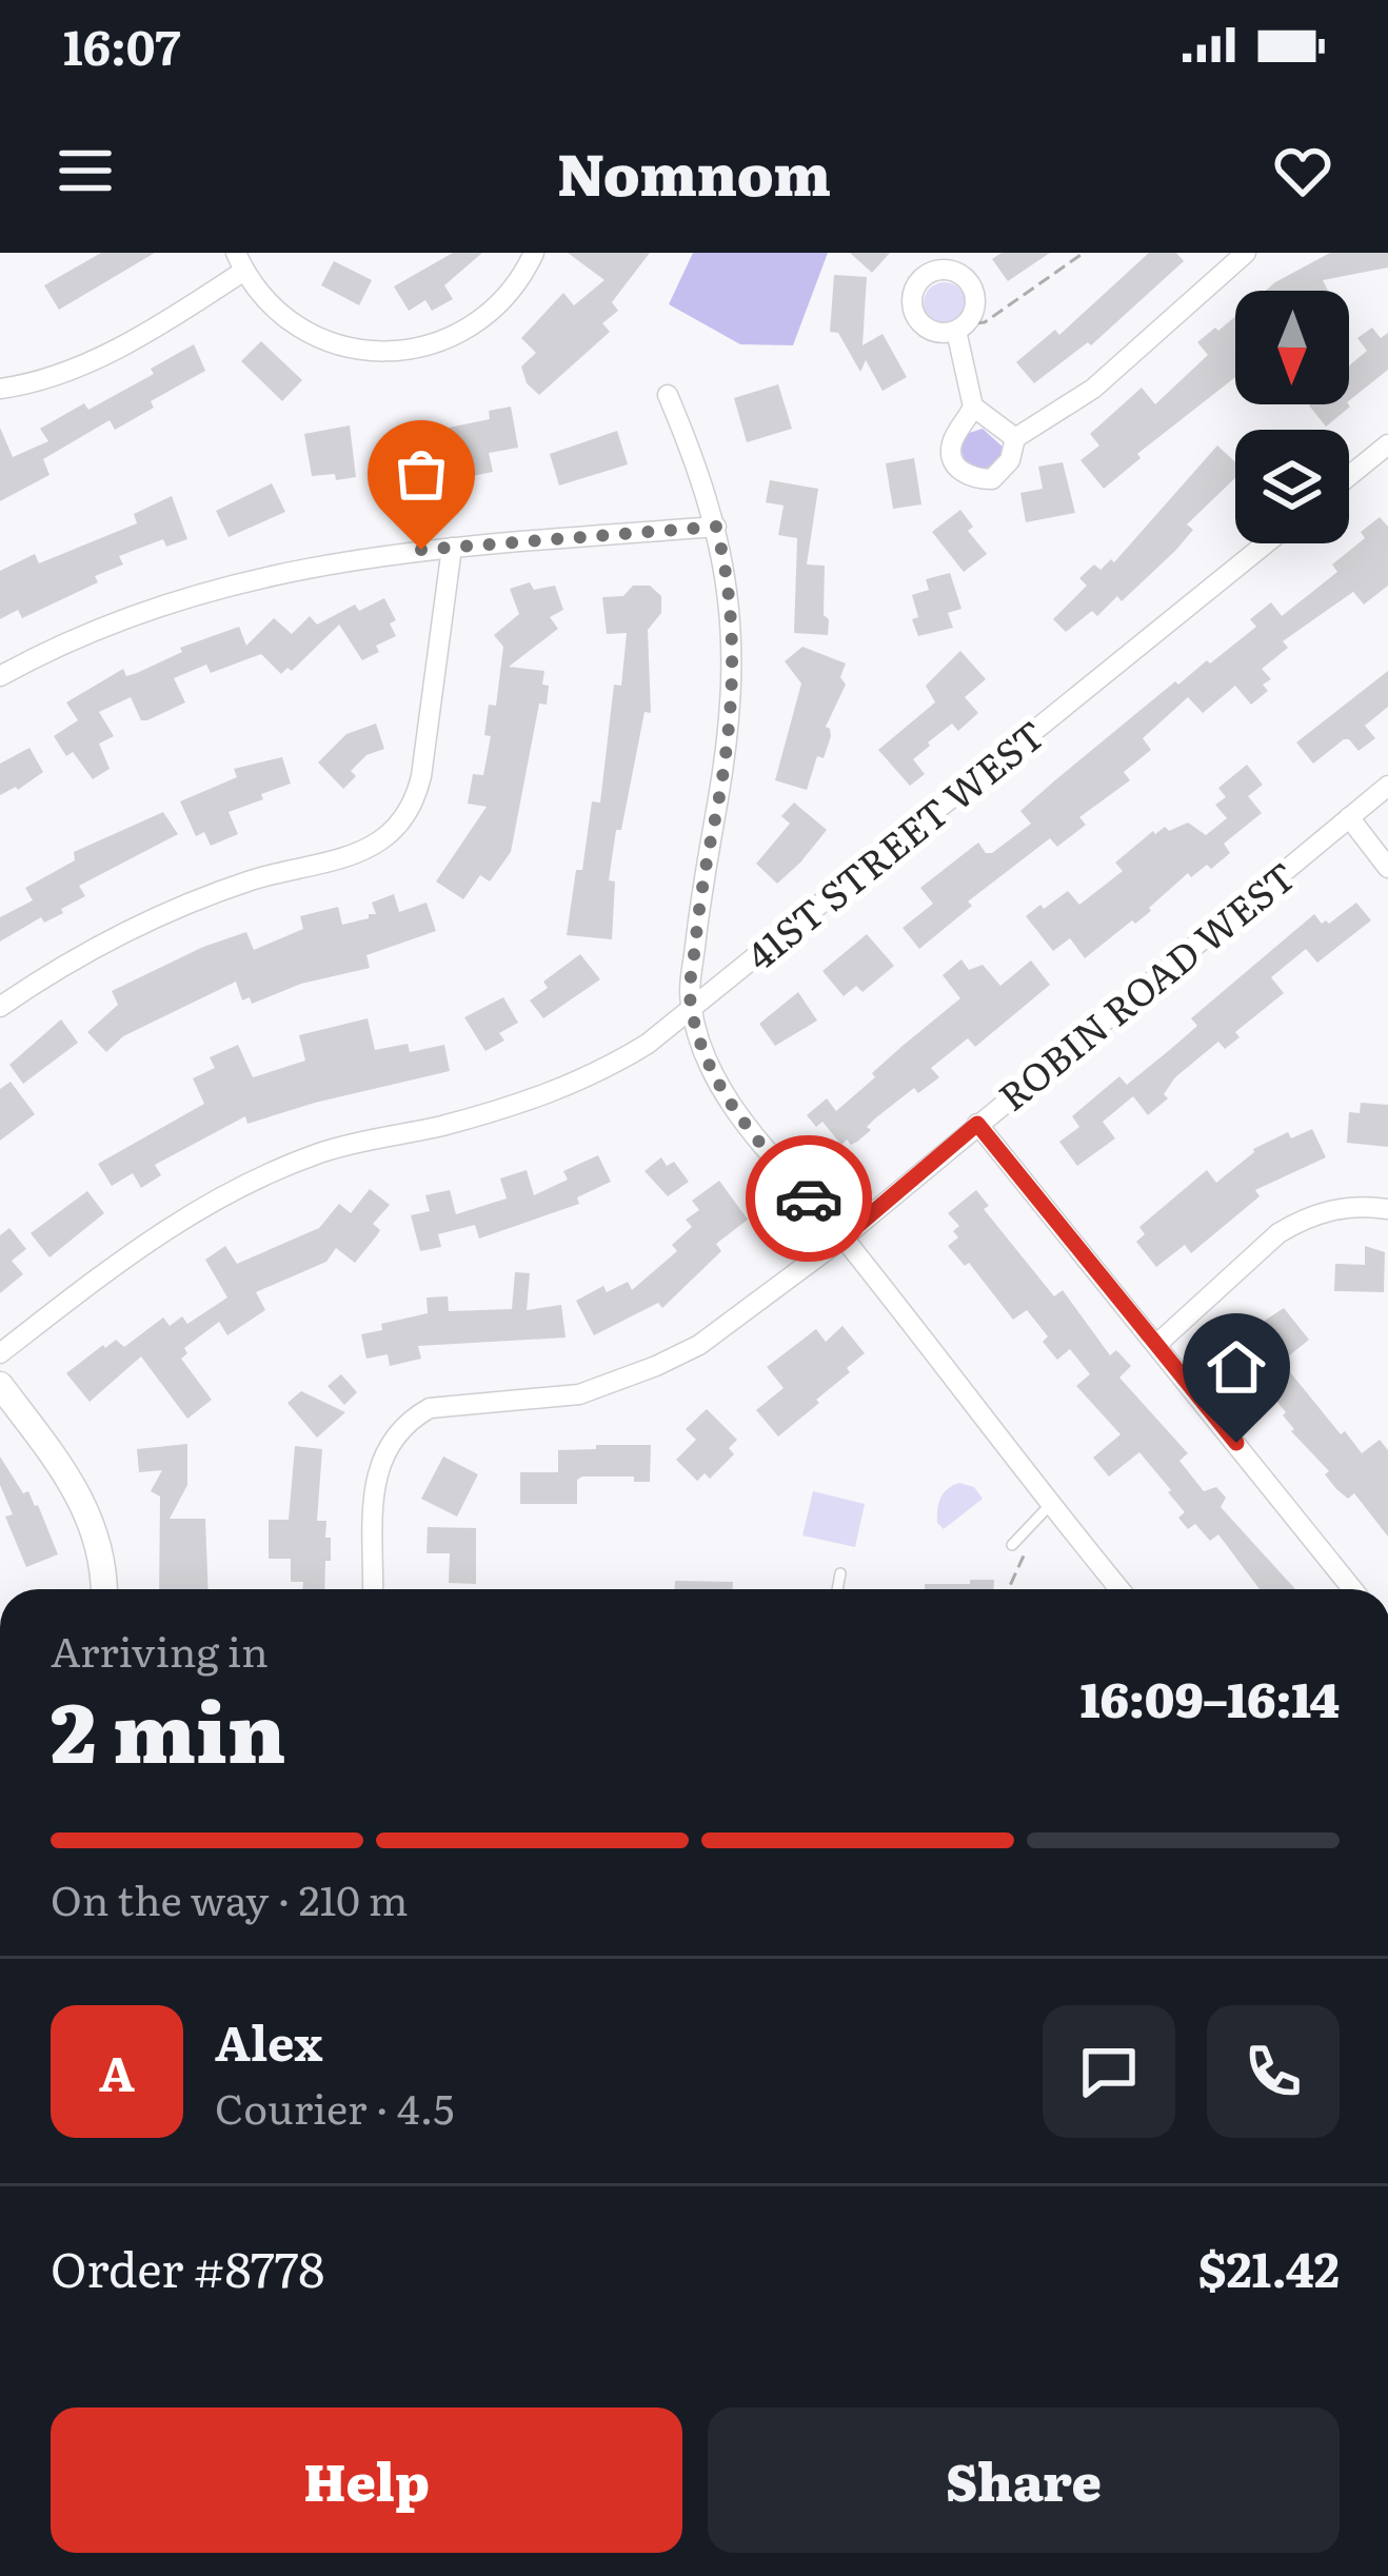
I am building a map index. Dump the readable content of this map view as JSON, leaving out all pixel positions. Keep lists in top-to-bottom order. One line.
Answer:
{"streets":{"street":["41ST STREET WEST","ROBIN ROAD WEST"]},"north":"bottom","page":{"status":"16:07","header":"Nomnom","heading":["2 min","Arriving in","16:09–16:14"],"panel":["Alex","Courier · 4.5","Order #8778","$21.42"],"bar":"On the way · 210 m","round":"A","buttons":["Help","Share"]}}
